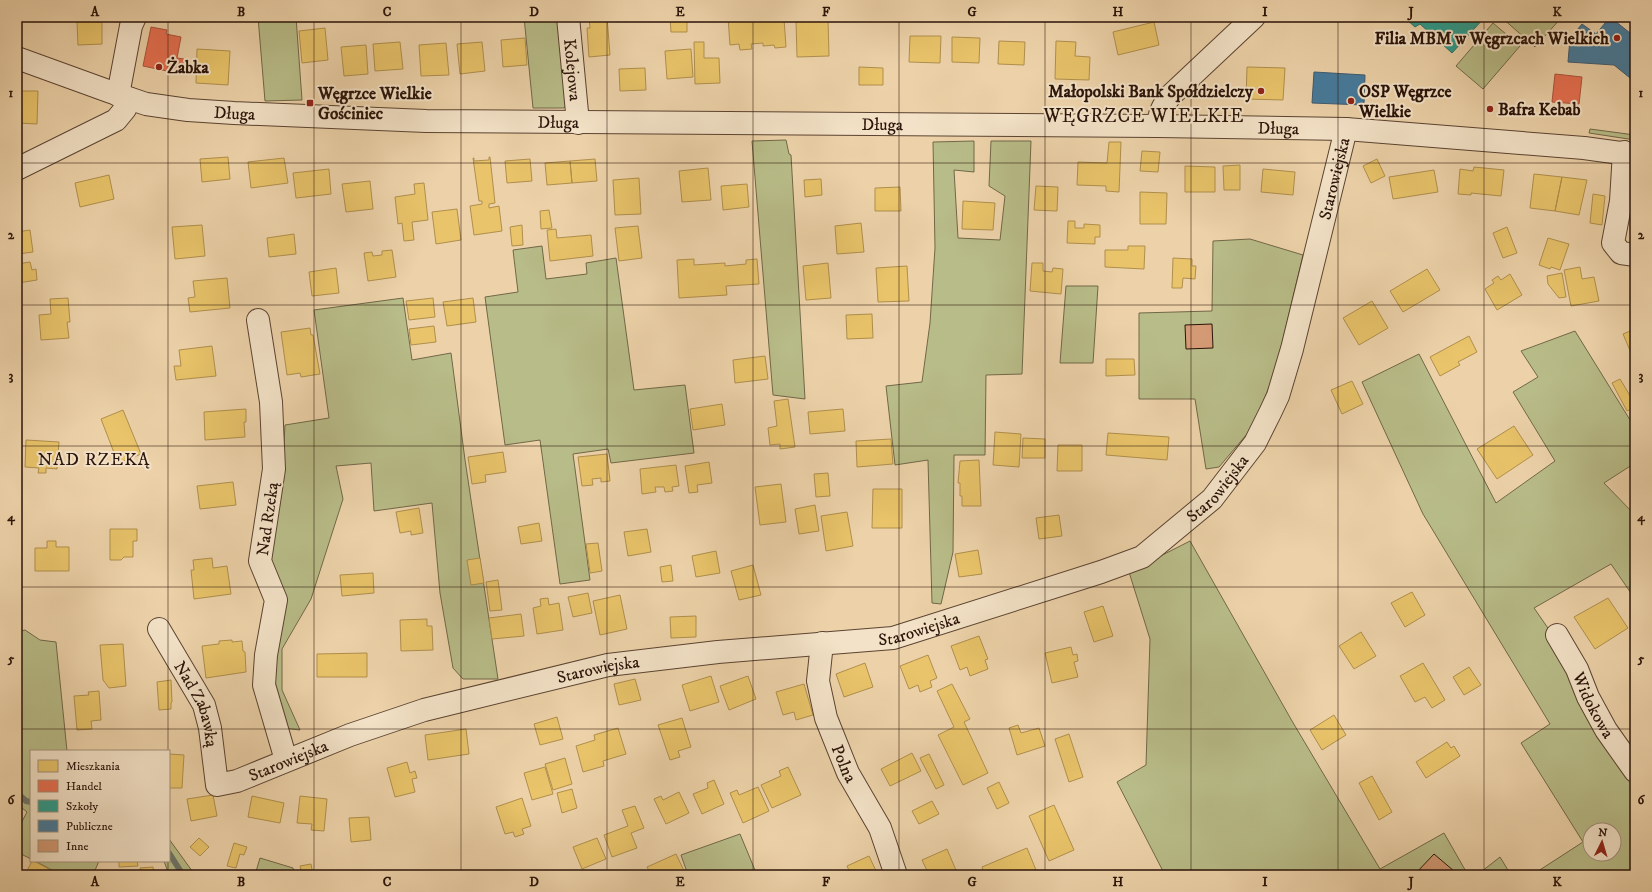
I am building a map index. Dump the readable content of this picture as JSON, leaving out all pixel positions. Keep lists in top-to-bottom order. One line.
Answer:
{"streets":{"street":["Kolejowa","Długa","Starowiejska","Nad Rzeką","Widokowa","Nad Zabawką","Polna"]},"crossings":[["Kolejowa","Długa"],["Długa","Starowiejska"],["Starowiejska","Nad Rzeką"],["Starowiejska","Nad Zabawką"],["Starowiejska","Polna"]],"districts":["WĘGRZCE WIELKIE","NAD RZEKĄ"],"places":{"other":["Filia MBM w Węgrzcach Wielkich","Żabka","Małopolski Bank Spółdzielczy","OSP Węgrzce Wielkie","Bafra Kebab"],"transit":["Węgrzce Wielkie Gościniec"]},"legend":["Mieszkania","Handel","Szkoły","Publiczne","Inne"],"north":"top","grid":{"columns":["A","B","C","D","E","F","G","H","I","J","K"],"rows":["1","2","3","4","5","6"]}}
